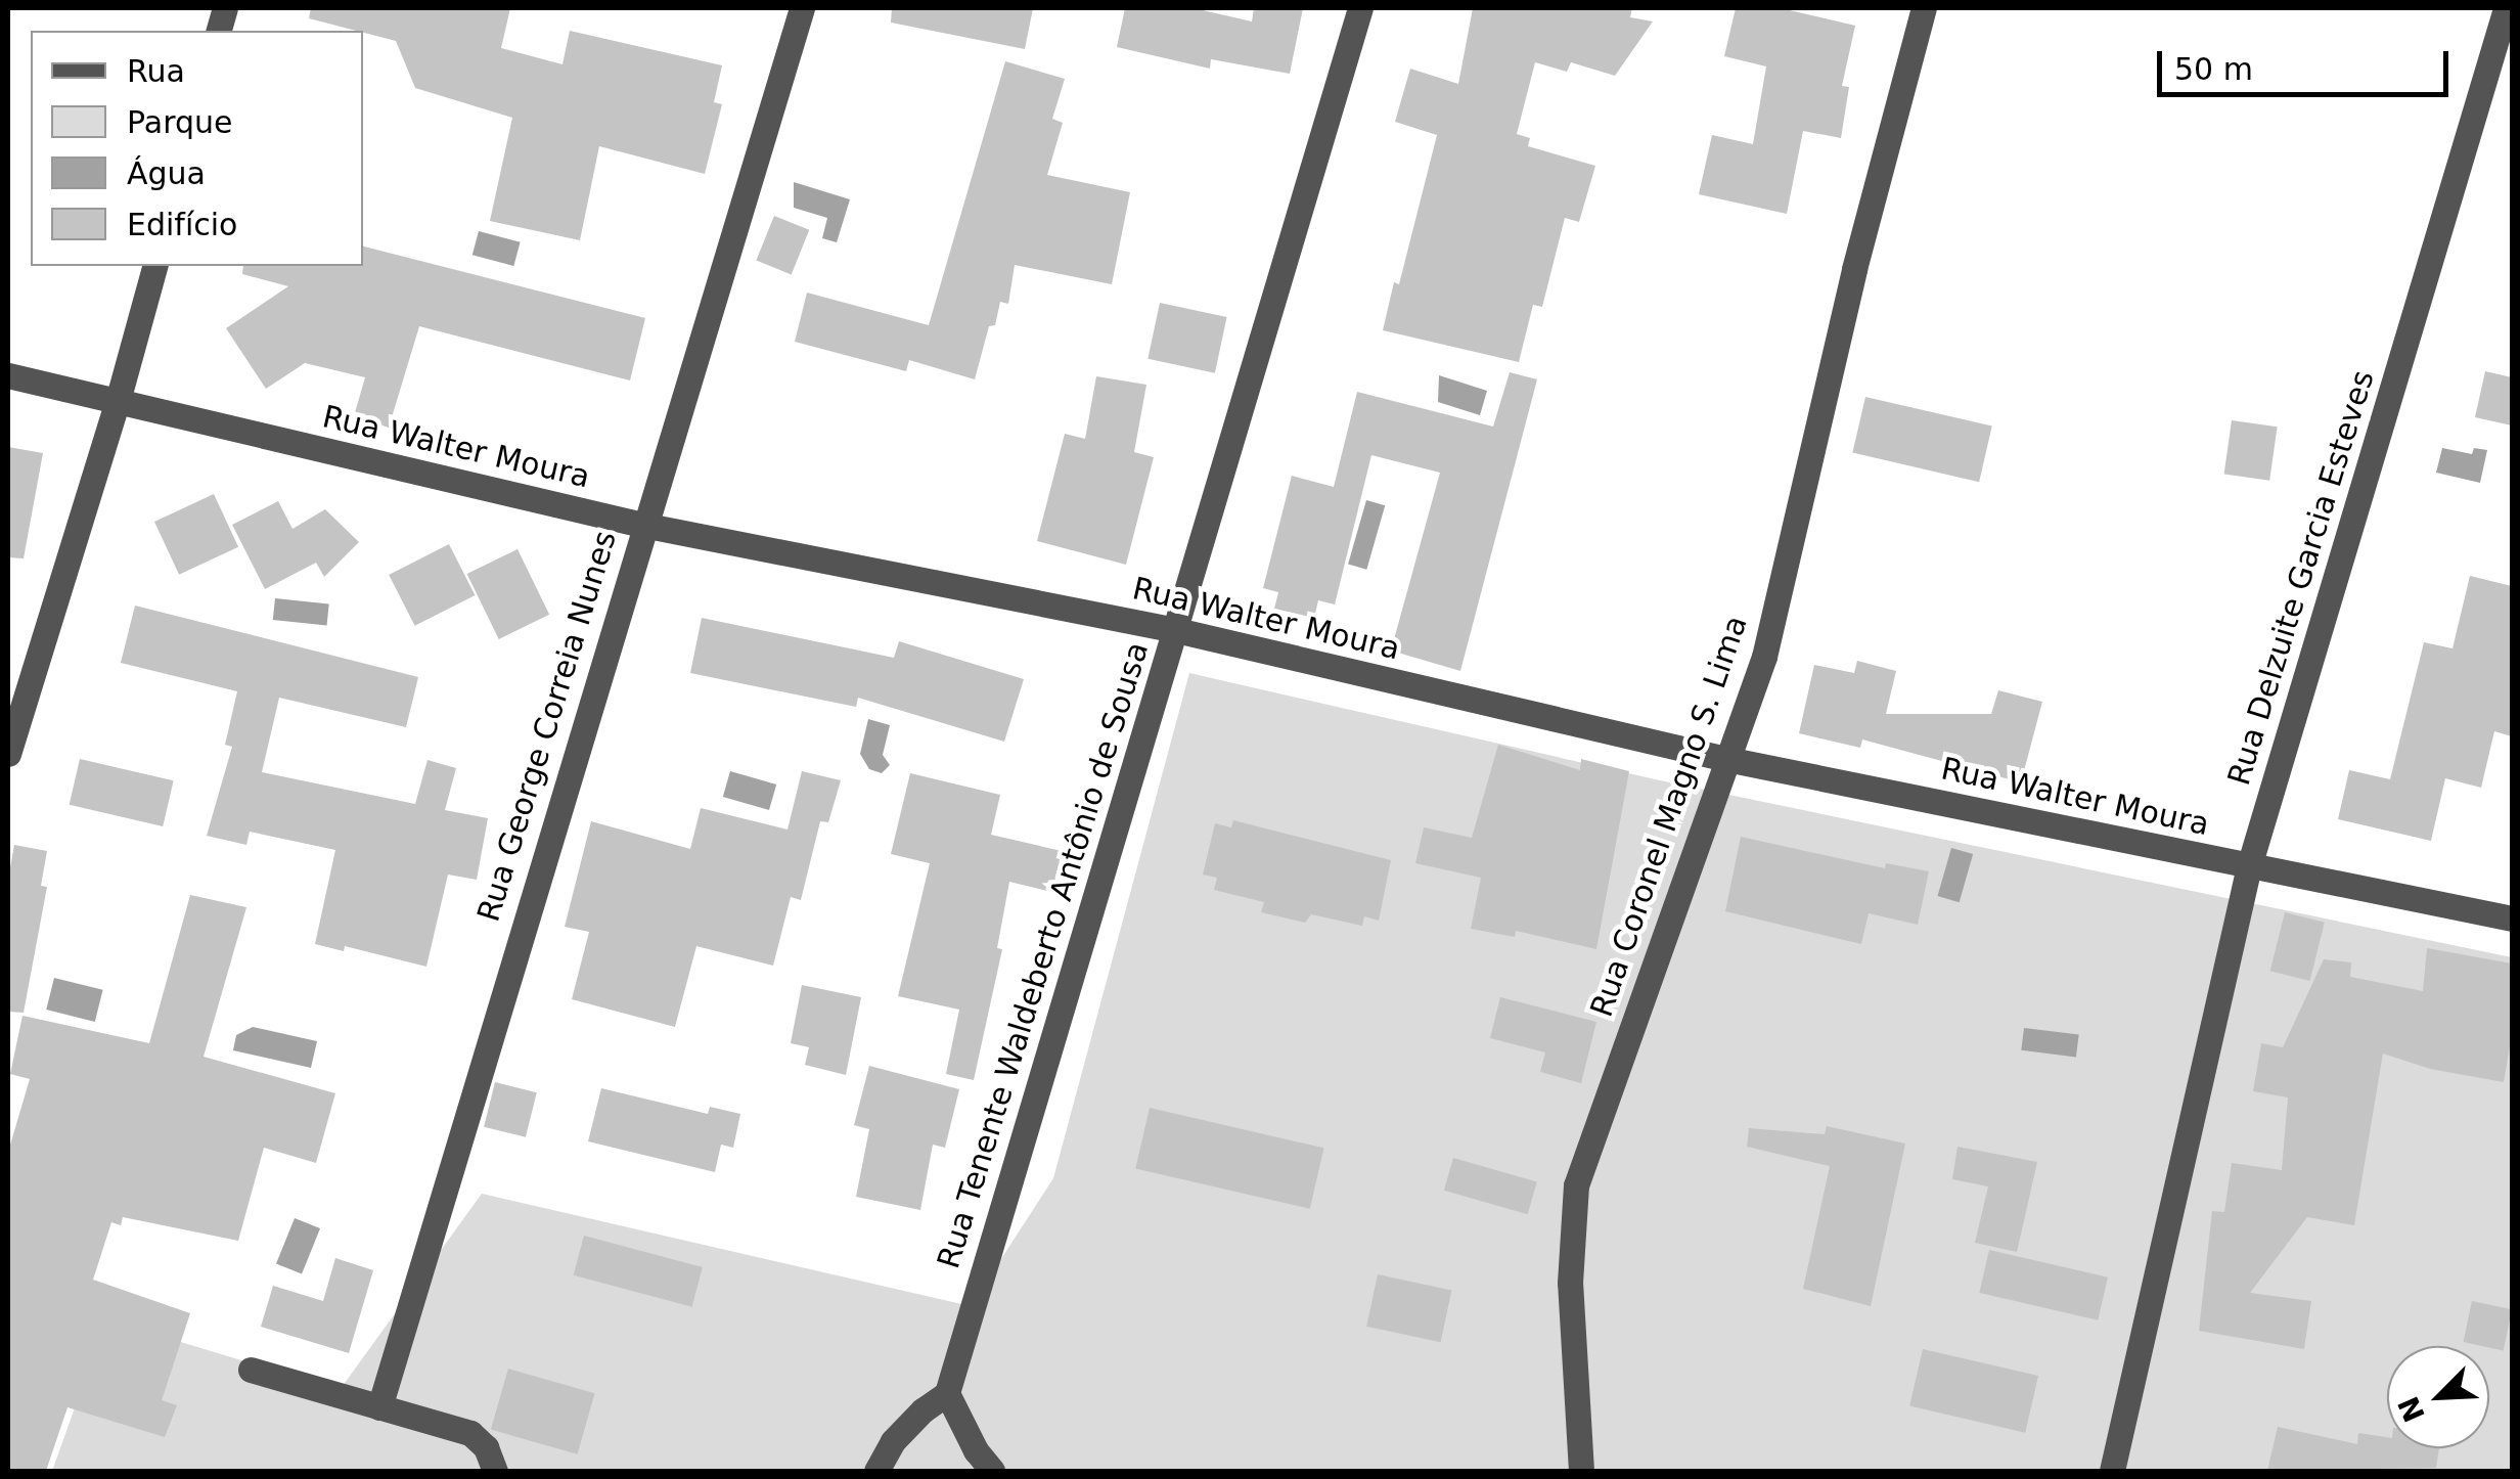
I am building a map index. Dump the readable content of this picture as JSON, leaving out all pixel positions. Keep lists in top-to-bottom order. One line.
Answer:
{"streets":{"street":["Rua Walter Moura","Rua Delzuite Garcia Esteves","Rua George Correia Nunes","Rua Coronel Magno S. Lima","Rua Tenente Waldeberto Antônio de Sousa"]},"crossings":[["Rua Walter Moura","Rua Delzuite Garcia Esteves"],["Rua Walter Moura","Rua George Correia Nunes"],["Rua Walter Moura","Rua Coronel Magno S. Lima"],["Rua Walter Moura","Rua Tenente Waldeberto Antônio de Sousa"]],"legend":["Rua","Parque","Água","Edifício"],"scale_bar":"50 m","north":"bottom left"}
